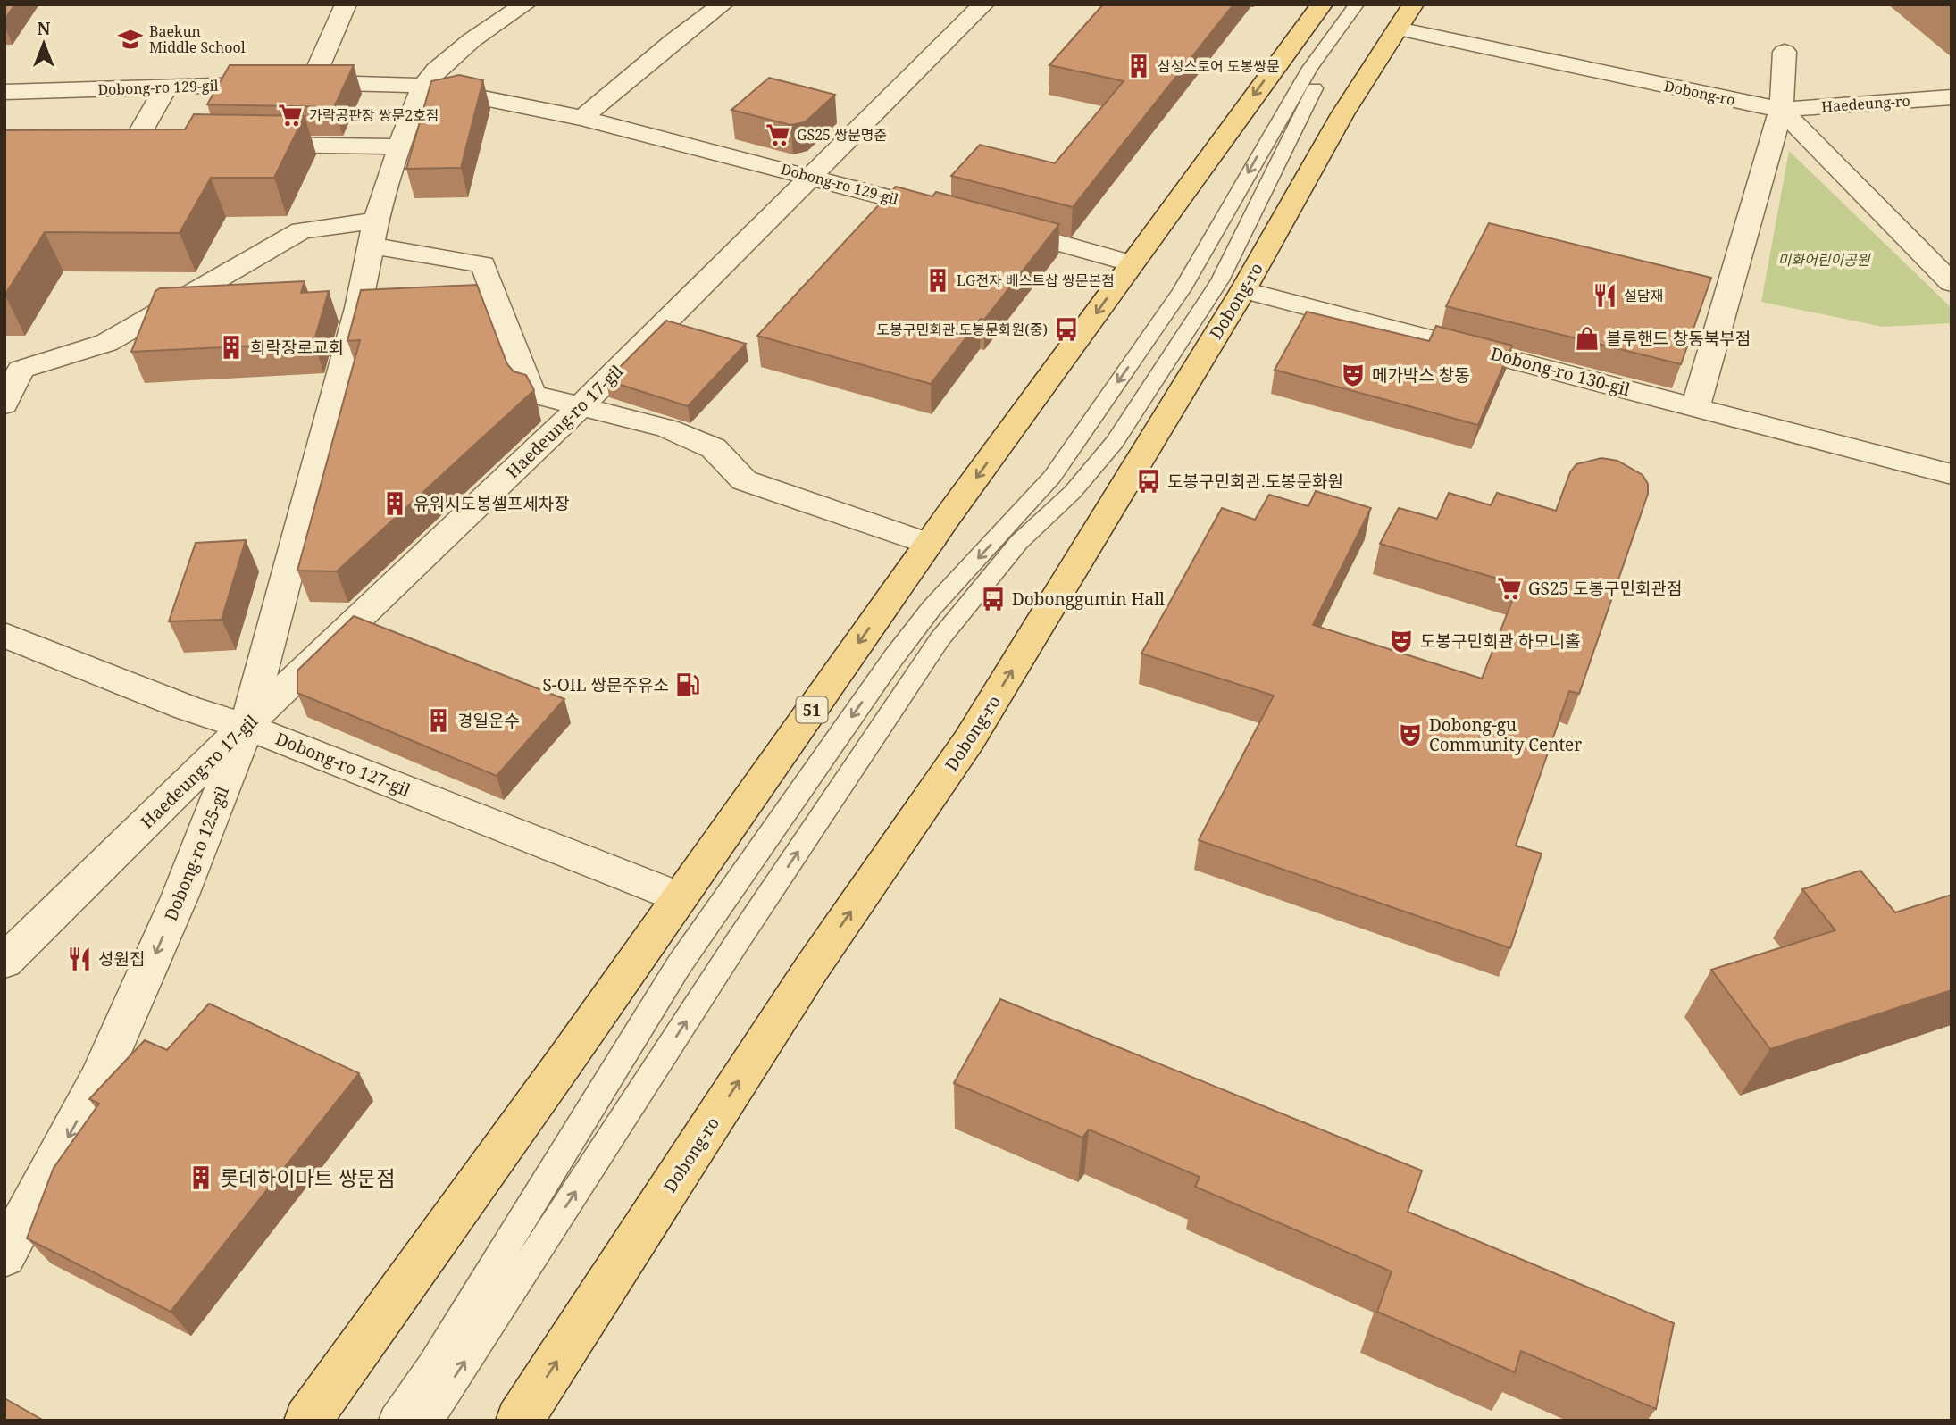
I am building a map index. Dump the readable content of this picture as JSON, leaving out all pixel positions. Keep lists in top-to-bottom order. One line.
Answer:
{"streets":{"main road":["Dobong-ro","51"],"street":["Dobong-ro 129-gil","Haedeung-ro","Dobong-ro 130-gil","Haedeung-ro 17-gil","Dobong-ro 127-gil","Dobong-ro 125-gil"]},"crossings":[["Dobong-ro 129-gil","Haedeung-ro 17-gil"],["Dobong-ro 129-gil","Dobong-ro 125-gil"],["Dobong-ro","Haedeung-ro"],["Dobong-ro","Dobong-ro 130-gil"],["Haedeung-ro 17-gil","Dobong-ro 127-gil"],["Haedeung-ro 17-gil","Dobong-ro 125-gil"],["51","Dobong-ro 127-gil"],["Dobong-ro 127-gil","Dobong-ro 125-gil"]],"one_way":["Dobong-ro","Dobong-ro 125-gil"],"parks":["미화어린이공원"],"places":{"school or university":["Baekun Middle School"],"building":["삼성스토어 도봉쌍문","LG전자 베스트샵 쌍문본점","희락장로교회","유워시도봉셀프세차장","경일운수","롯데하이마트 쌍문점"],"supermarket":["가락공판장 쌍문2호점","GS25 쌍문명준","GS25 도봉구민회관점"],"restaurant":["설담재","성원집"],"bus stop":["도봉구민회관.도봉문화원(중)","도봉구민회관.도봉문화원","Dobonggumin Hall"],"shop":["블루핸드 창동북부점"],"theatre":["메가박스 창동","도봉구민회관 하모니홀","Dobong-gu Community Center"],"fuel station":["S-OIL 쌍문주유소"]},"north":"top"}
